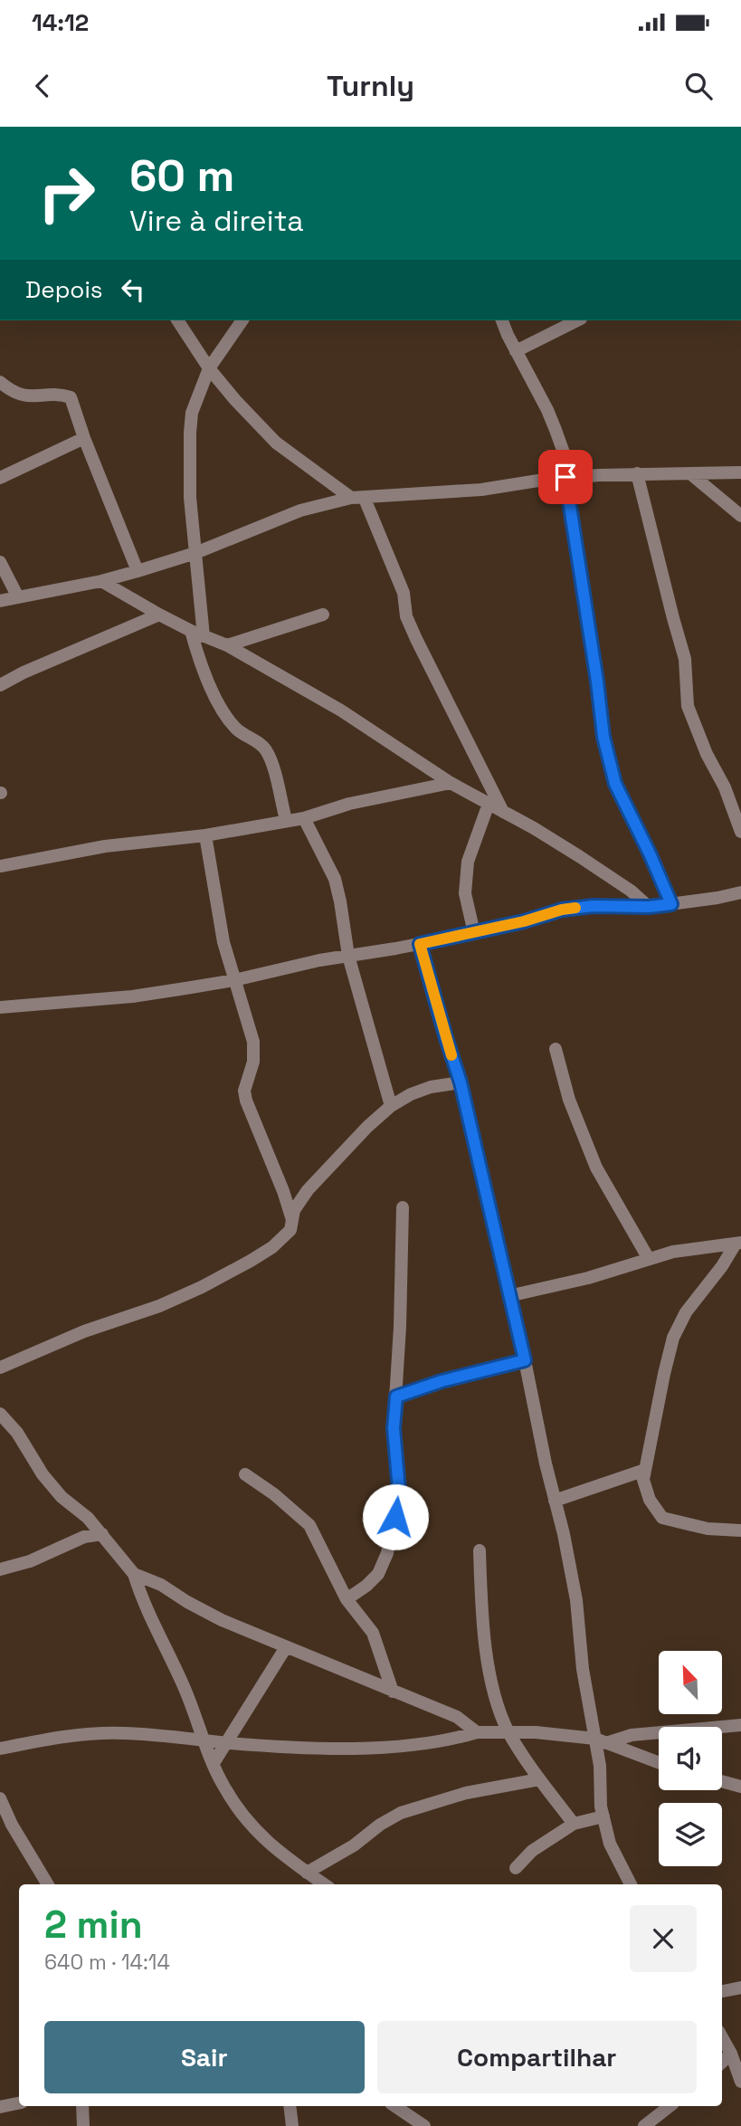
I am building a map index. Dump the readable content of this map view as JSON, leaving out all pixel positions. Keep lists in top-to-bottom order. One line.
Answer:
{"north":"top left","page":{"status":"14:12","header":"Turnly","turn":["60 m","Vire à direita"],"then":"Depois","heading":["2 min","640 m · 14:14"],"buttons":["Sair","Compartilhar"]}}
